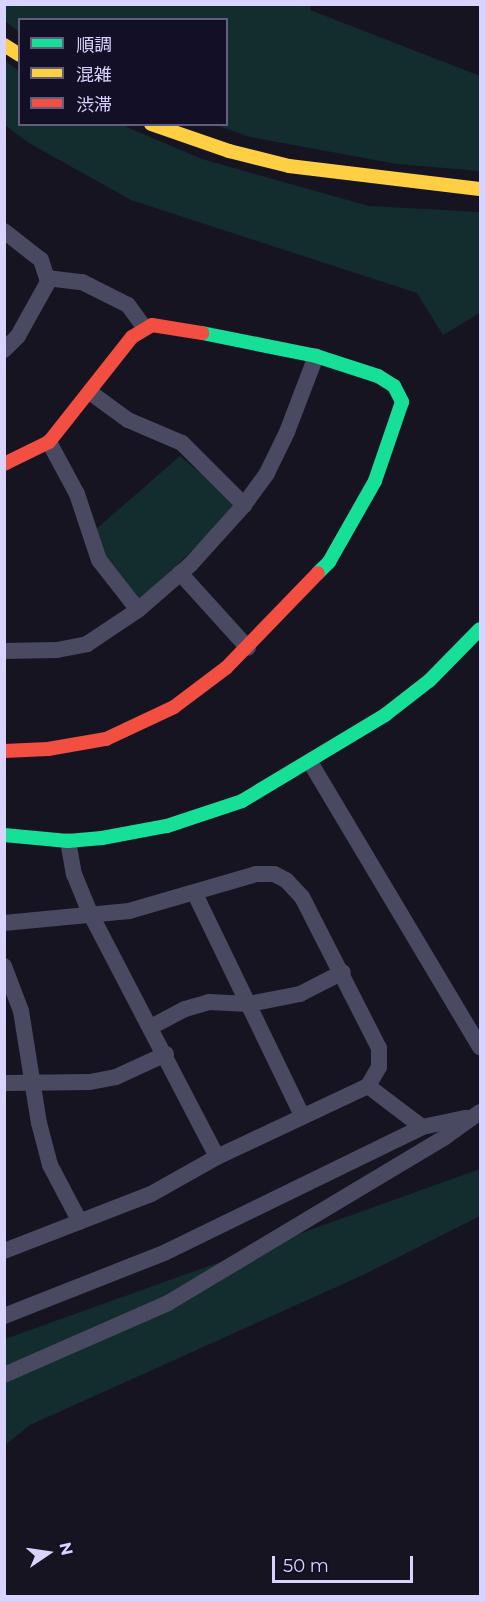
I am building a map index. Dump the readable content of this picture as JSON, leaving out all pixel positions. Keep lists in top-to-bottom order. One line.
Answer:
{"legend":["順調","混雑","渋滞"],"scale_bar":"50 m","north":"right"}
